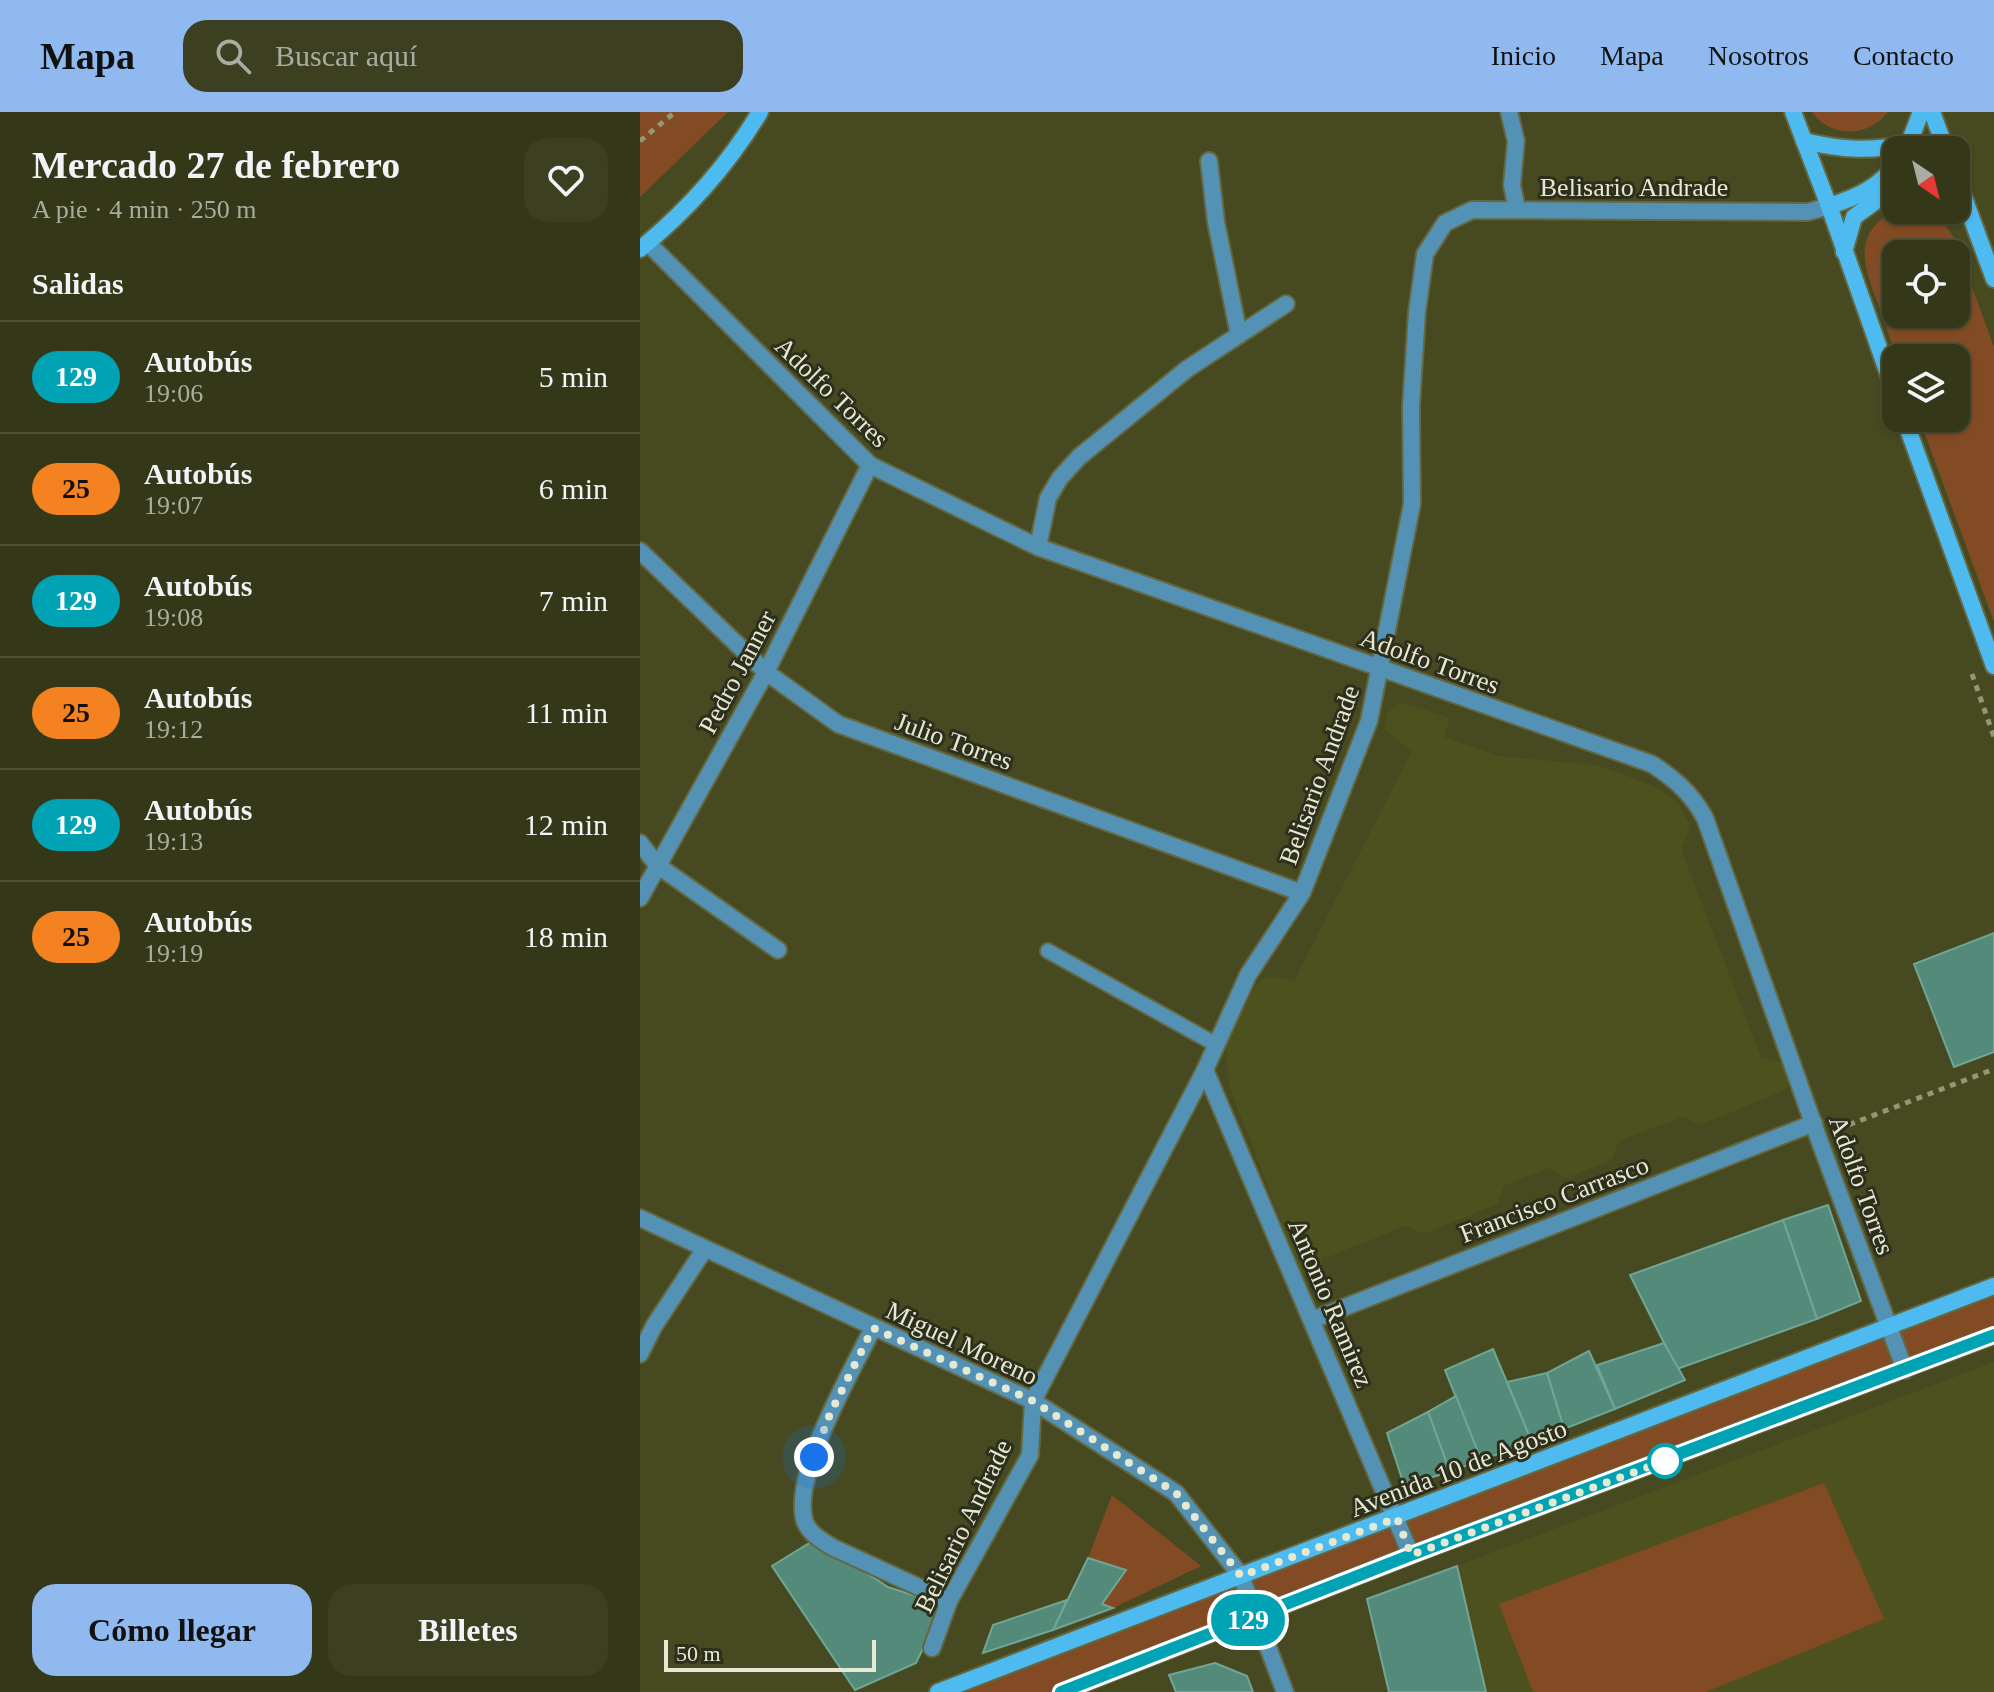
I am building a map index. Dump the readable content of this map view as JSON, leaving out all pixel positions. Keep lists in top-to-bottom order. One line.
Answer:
{"streets":{"main road":["Avenida 10 de Agosto"],"street":["Belisario Andrade","Adolfo Torres","Pedro Janner","Julio Torres","Francisco Carrasco","Antonio Ramirez","Miguel Moreno"]},"crossings":[["Belisario Andrade","Adolfo Torres"],["Belisario Andrade","Julio Torres"],["Belisario Andrade","Antonio Ramirez"],["Belisario Andrade","Miguel Moreno"],["Adolfo Torres","Pedro Janner"],["Adolfo Torres","Francisco Carrasco"],["Adolfo Torres","Avenida 10 de Agosto"],["Pedro Janner","Julio Torres"],["Francisco Carrasco","Antonio Ramirez"],["Antonio Ramirez","Avenida 10 de Agosto"],["Miguel Moreno","Avenida 10 de Agosto"]],"lines":["bus line 129"],"scale_bar":"50 m","north":"bottom right","page":{"header":"Mapa","search":"Buscar aquí","nav":["Inicio","Mapa","Nosotros","Contacto"],"heading":[["Mercado 27 de febrero","A pie · 4 min · 250 m"],"Salidas"],"on_map":"129","list":[{"mark":"129","name":"Autobús","note":"19:06","value":"5 min"},{"mark":"25","name":"Autobús","note":"19:07","value":"6 min"},{"mark":"129","name":"Autobús","note":"19:08","value":"7 min"},{"mark":"25","name":"Autobús","note":"19:12","value":"11 min"},{"mark":"129","name":"Autobús","note":"19:13","value":"12 min"},{"mark":"25","name":"Autobús","note":"19:19","value":"18 min"}],"buttons":["Cómo llegar","Billetes"],"scale":"50 m"}}
